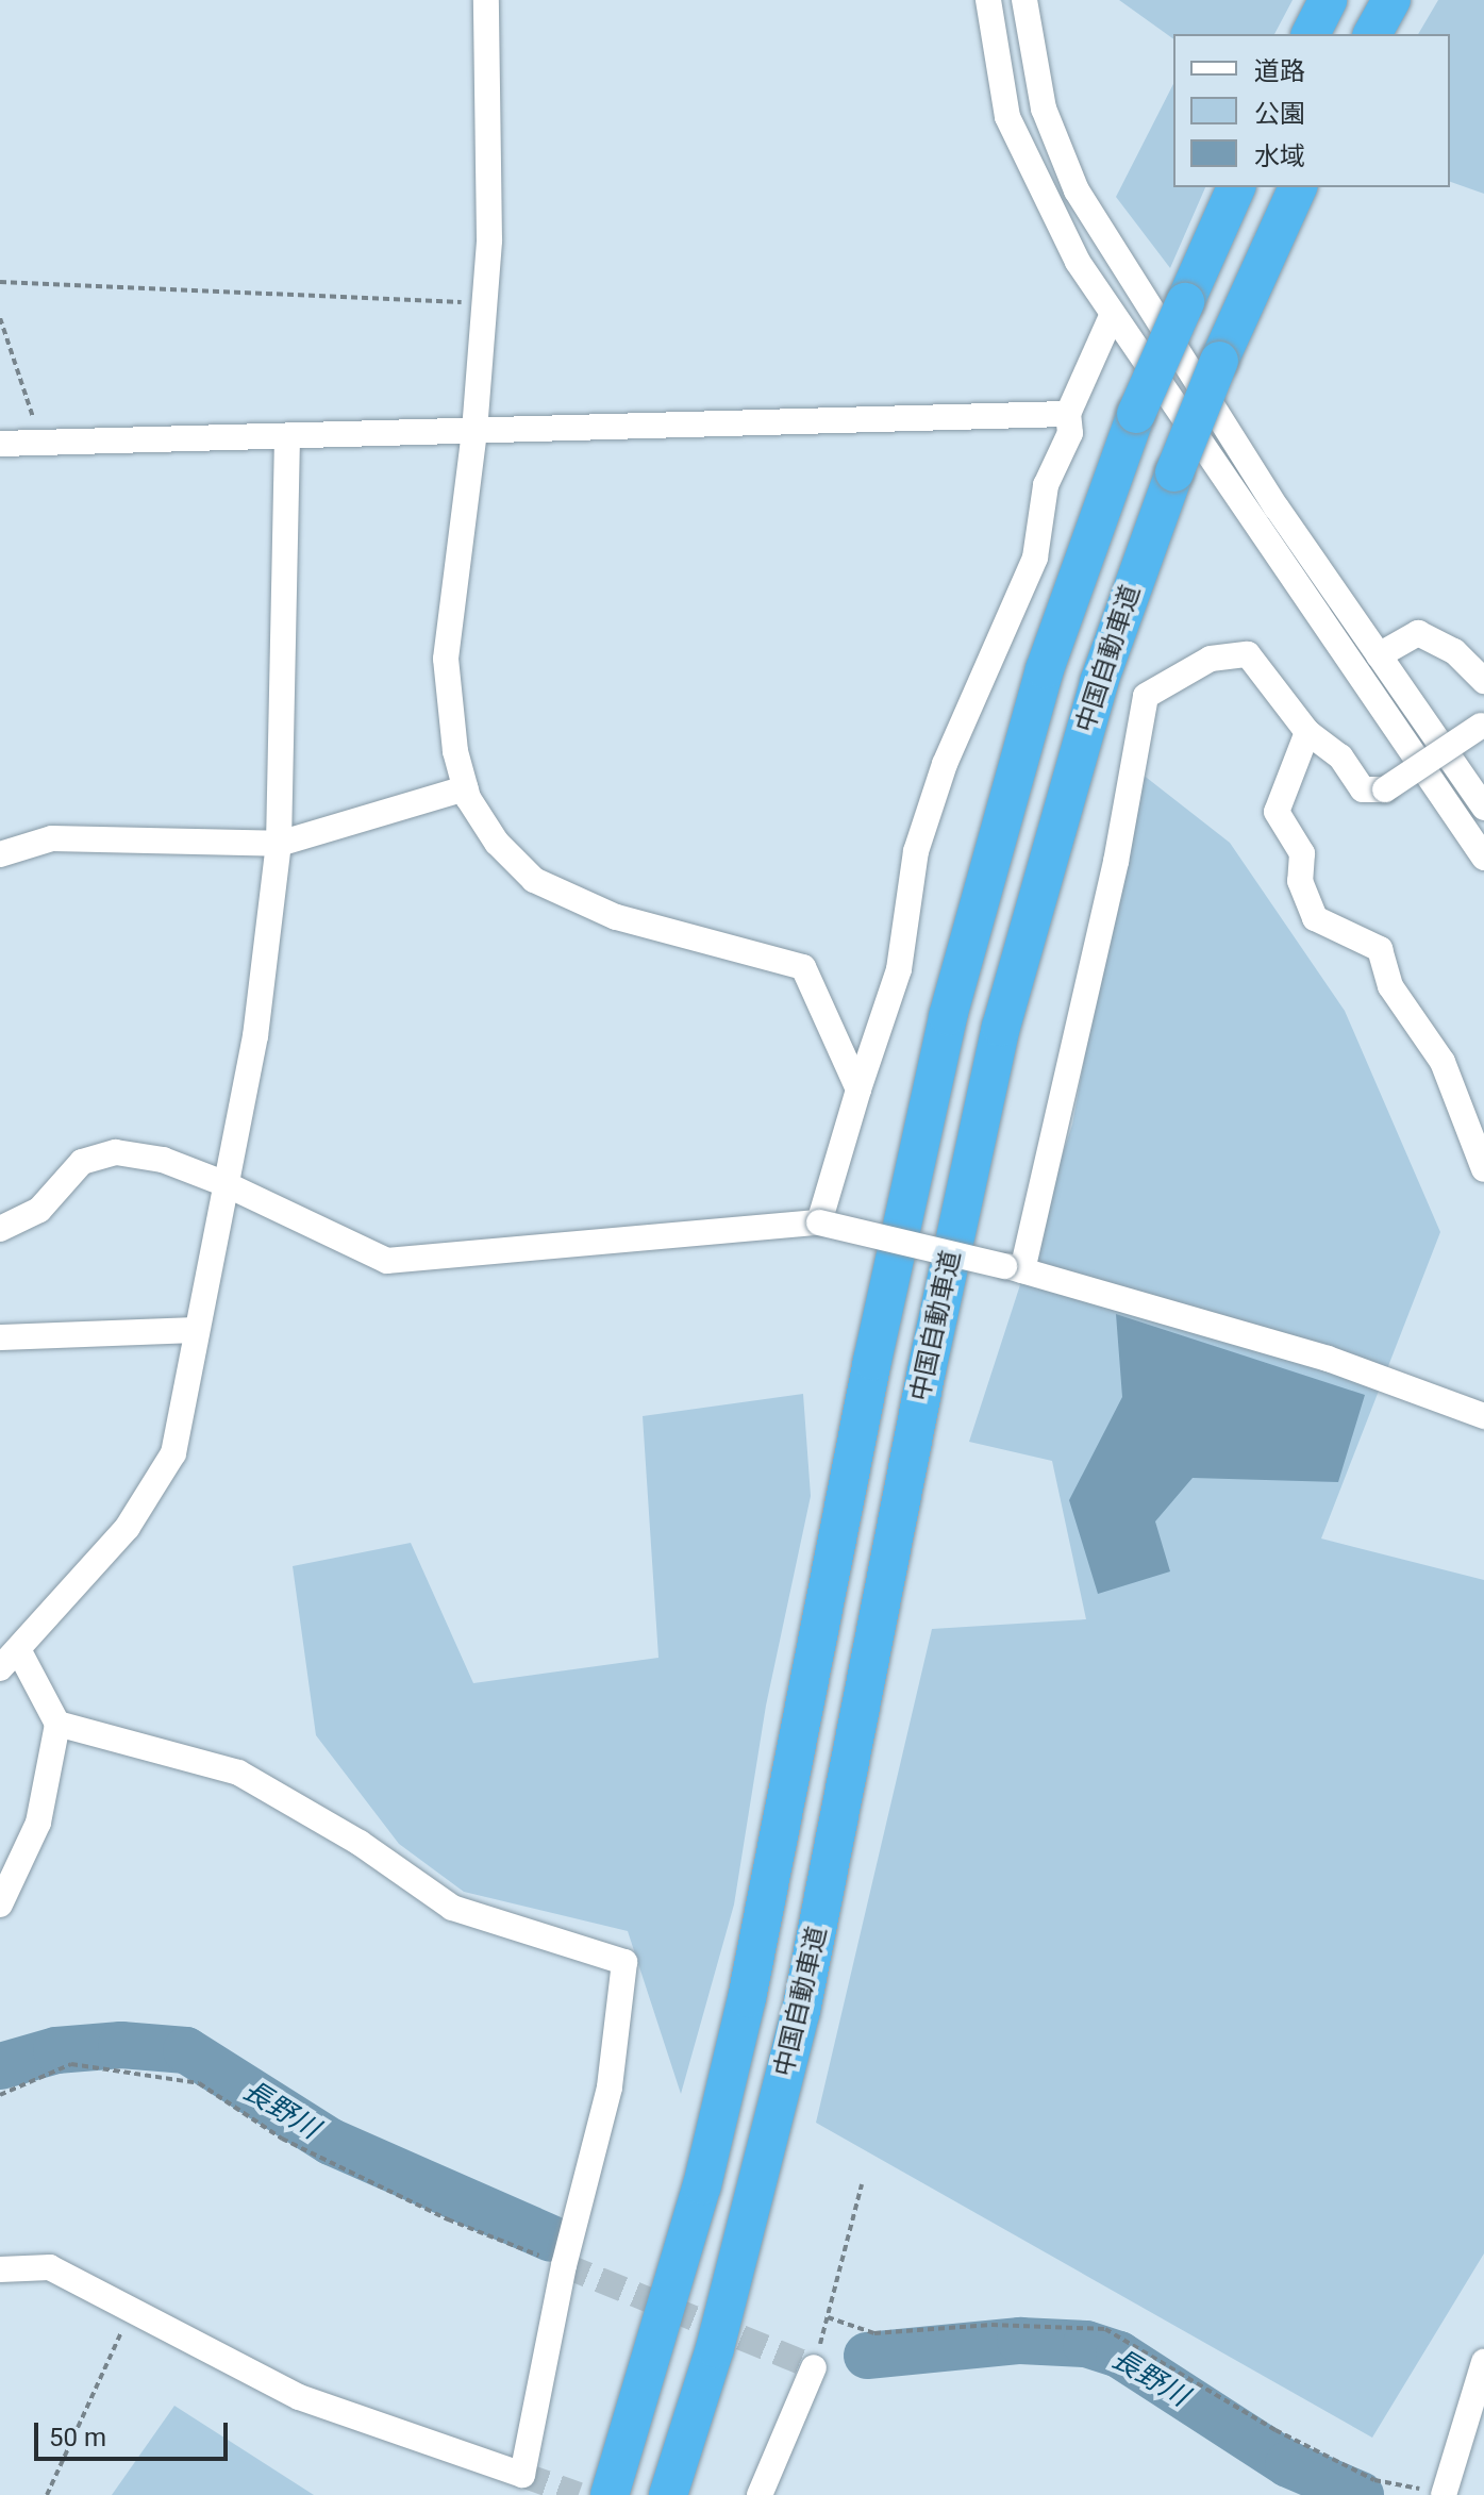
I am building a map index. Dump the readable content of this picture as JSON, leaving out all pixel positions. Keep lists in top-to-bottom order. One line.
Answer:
{"streets":{"highway":["中国自動車道"]},"water":["長野川"],"legend":["道路","公園","水域"],"scale_bar":"50 m"}
